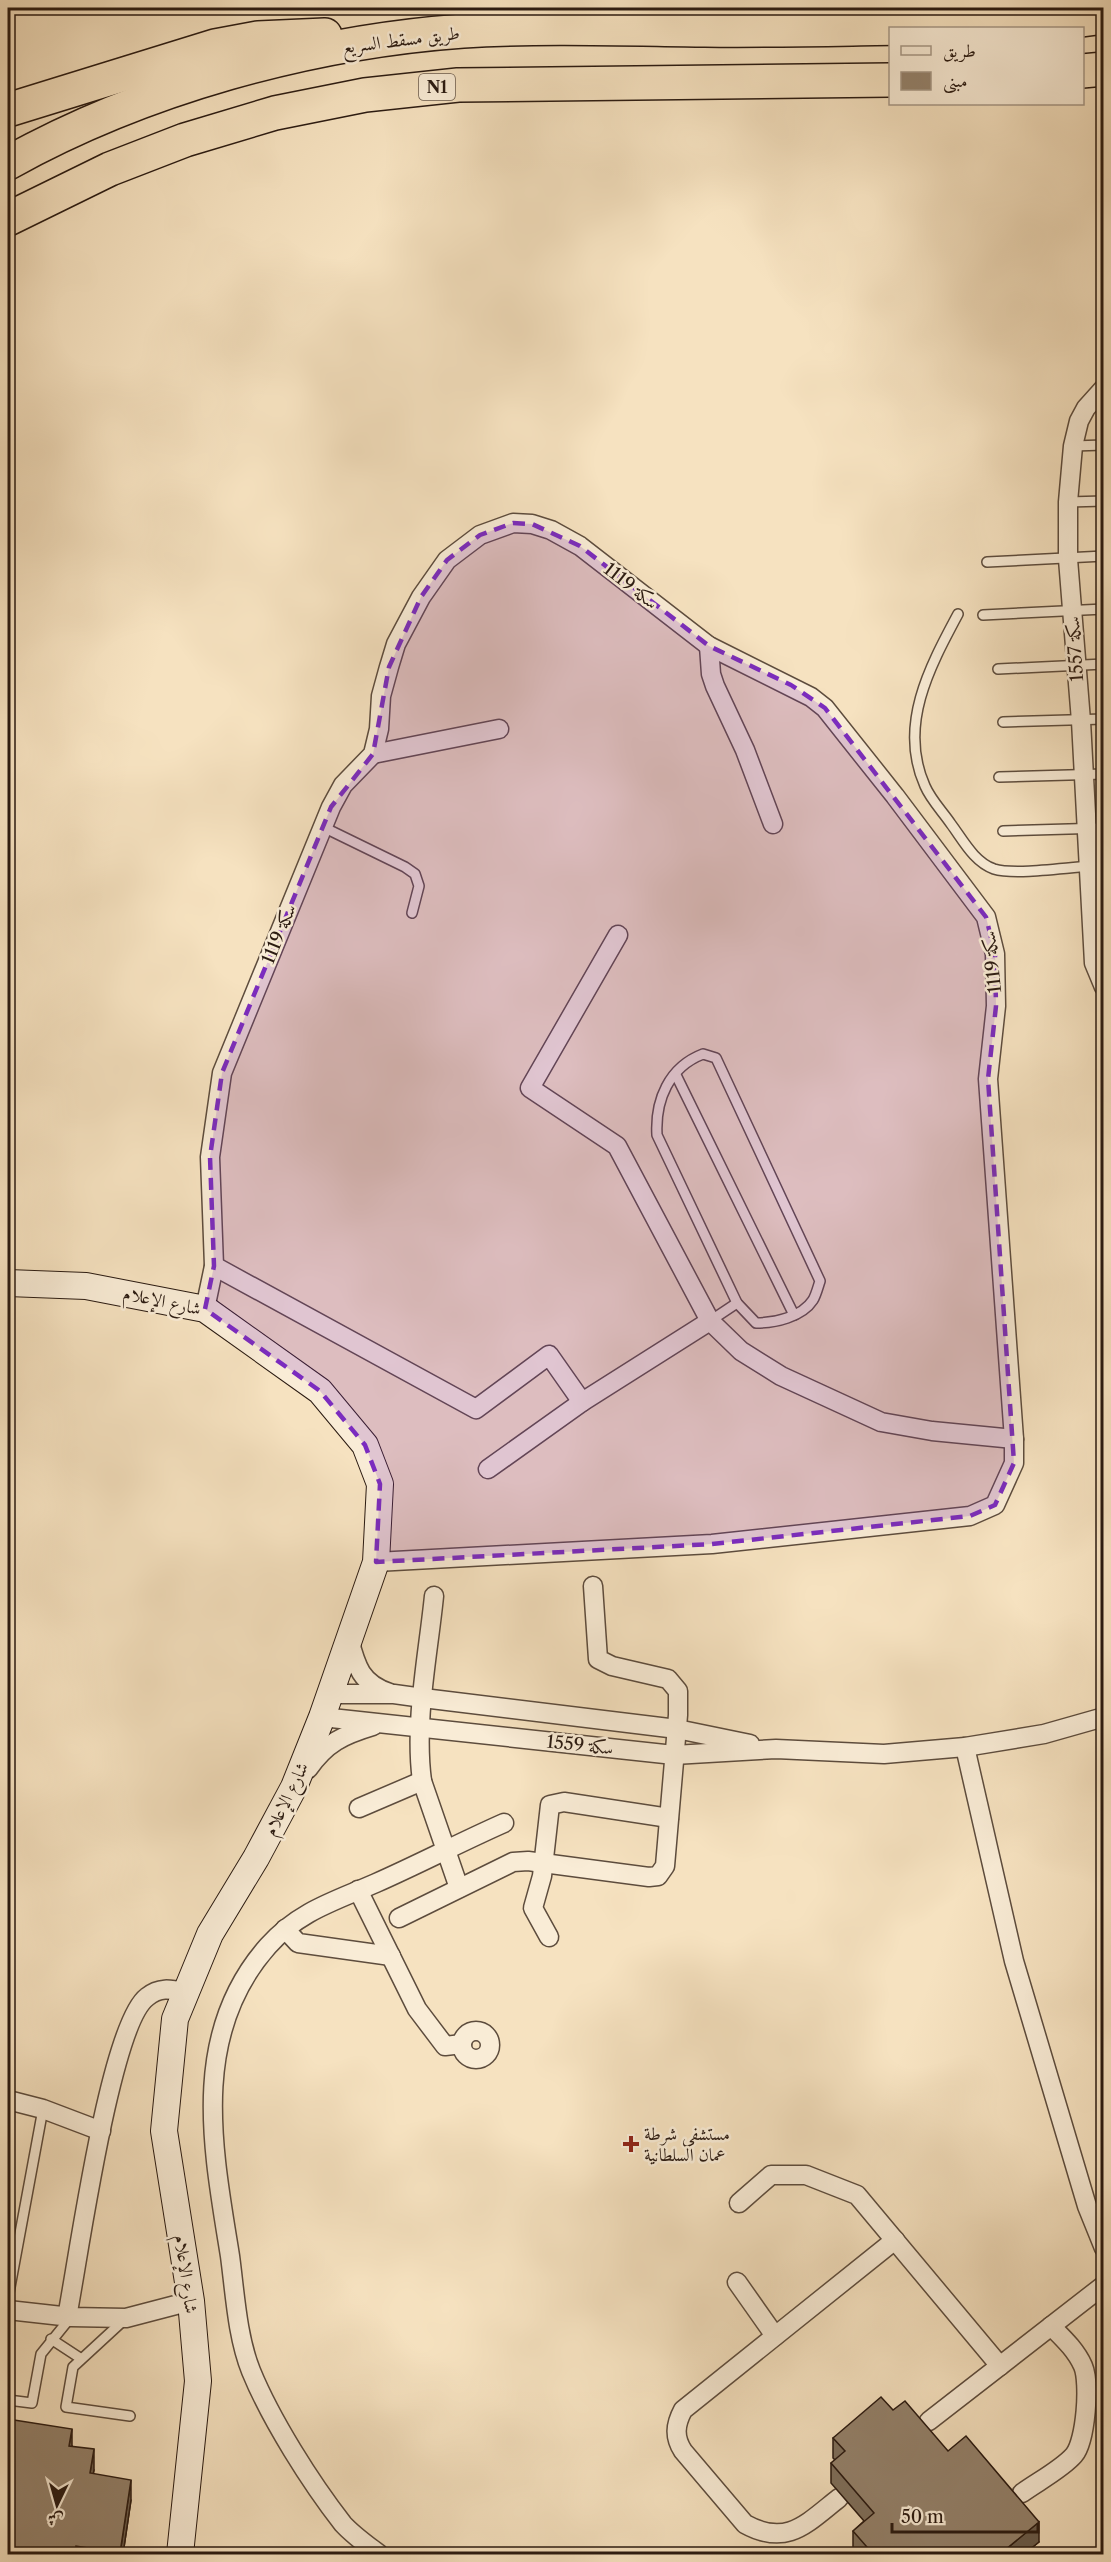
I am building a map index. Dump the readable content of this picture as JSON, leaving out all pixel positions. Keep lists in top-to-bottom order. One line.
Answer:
{"streets":{"highway":["طريق مسقط السريع","N1"],"main road":["شارع الإعلام"],"street":["سكة 1119","سكة 1557","سكة 1559"]},"crossings":[["سكة 1119","شارع الإعلام"],["شارع الإعلام","سكة 1559"]],"places":{"health":["مستشفى شرطة عمان السلطانية"]},"legend":["طريق","مبنى"],"scale_bar":"50 m","north":"bottom"}
